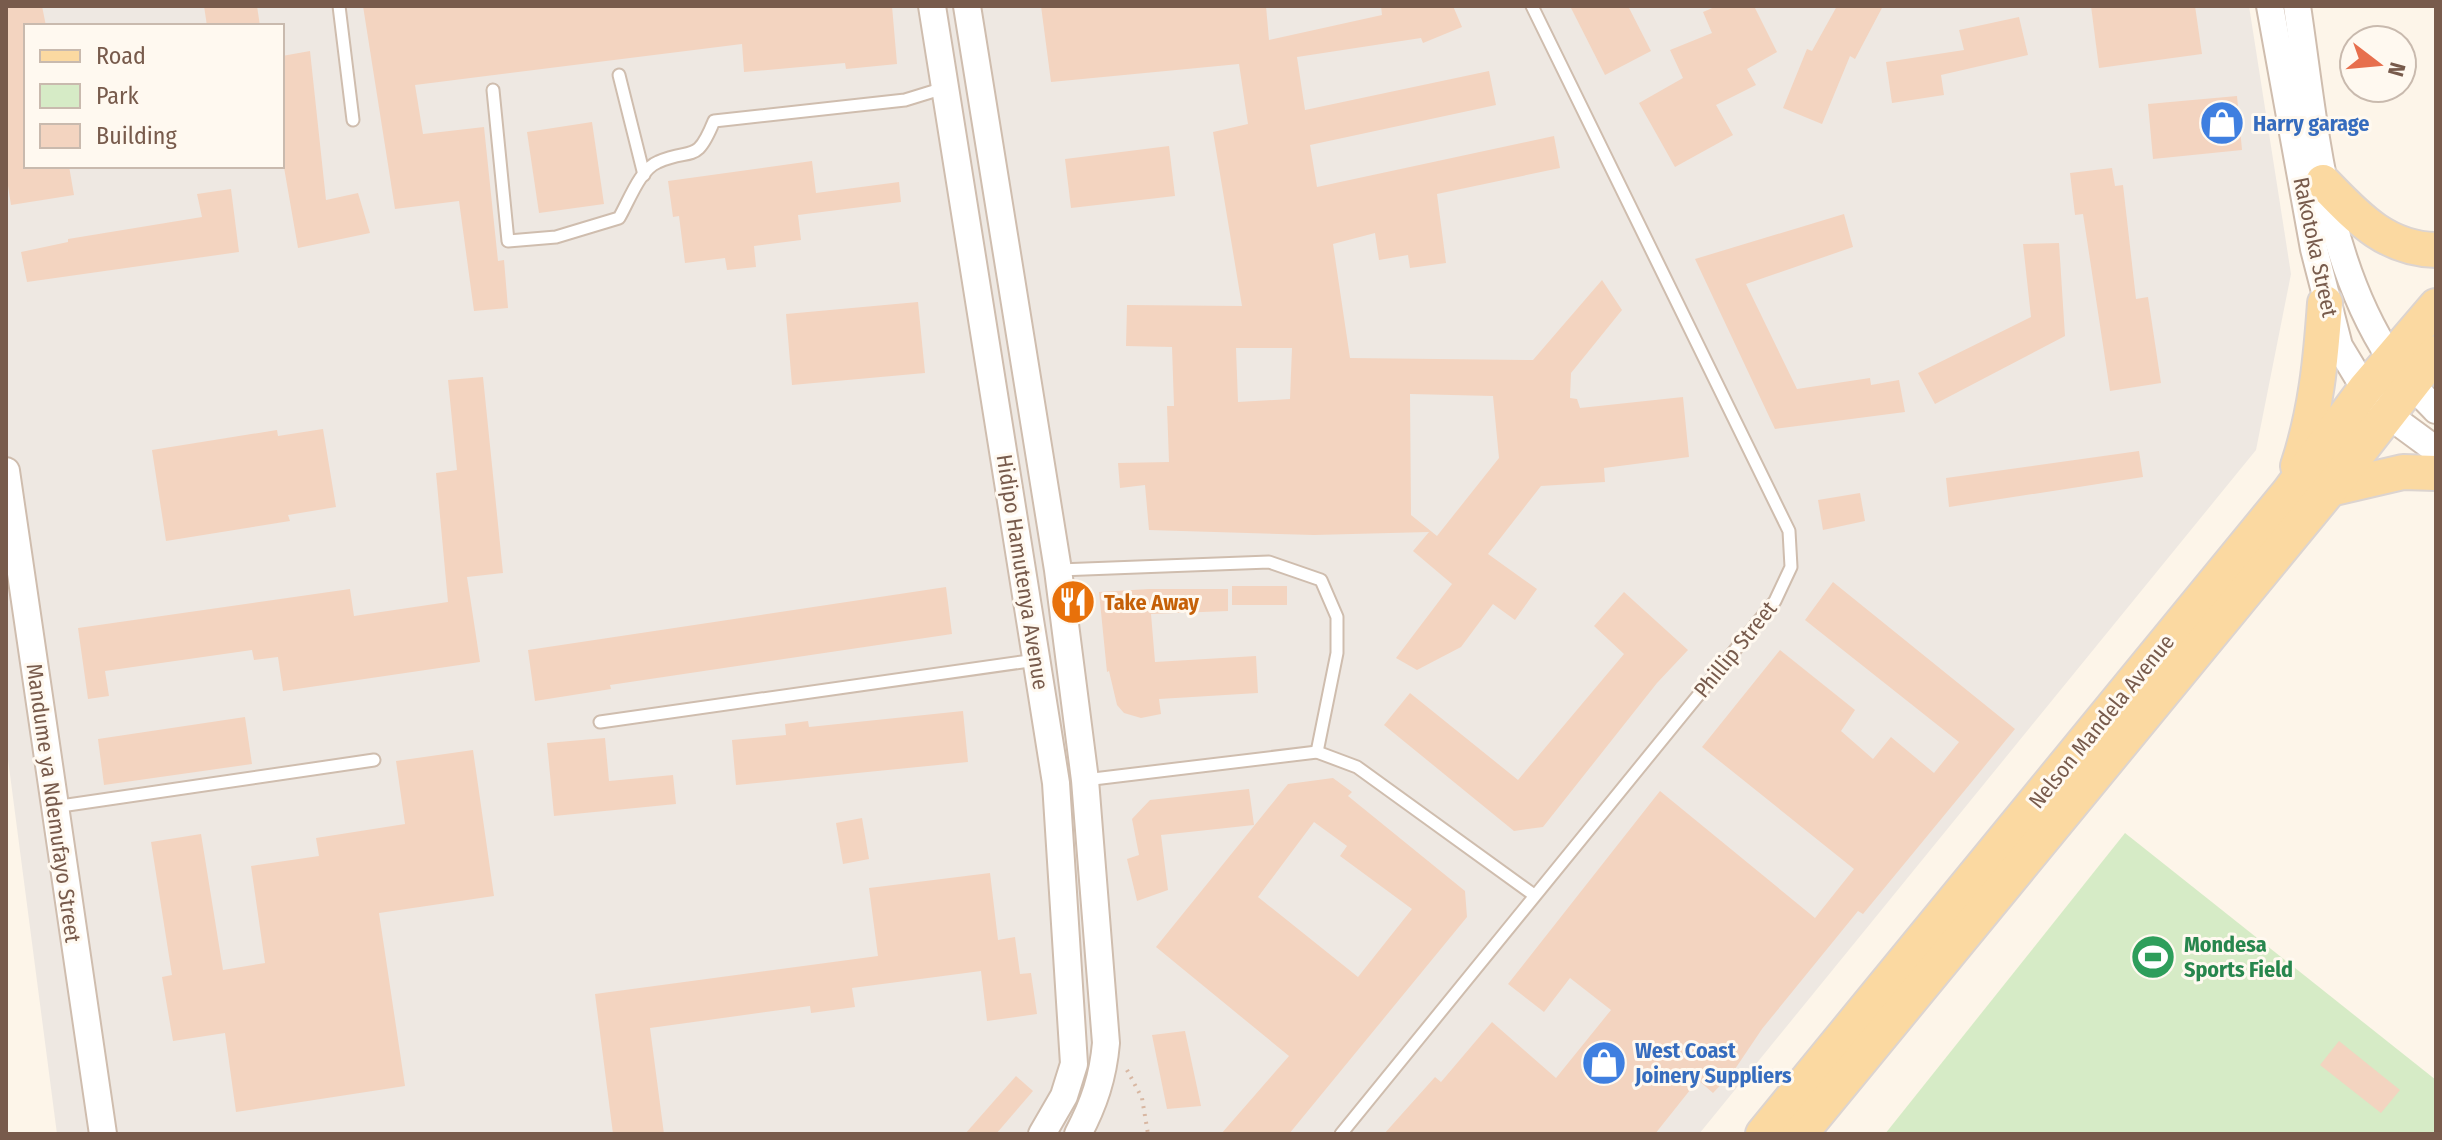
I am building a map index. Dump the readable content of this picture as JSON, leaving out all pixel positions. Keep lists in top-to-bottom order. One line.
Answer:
{"streets":{"main road":["Nelson Mandela Avenue"],"street":["Rakotoka Street","Hidipo Hamutenya Avenue","Mandume ya Ndemufayo Street"],"lane":["Phillip Street"]},"crossings":[["Rakotoka Street","Nelson Mandela Avenue"]],"places":{"shop":["Harry garage","West Coast Joinery Suppliers"],"restaurant":["Take Away"],"sports":["Mondesa Sports Field"]},"legend":["Road","Park","Building"],"north":"right"}
